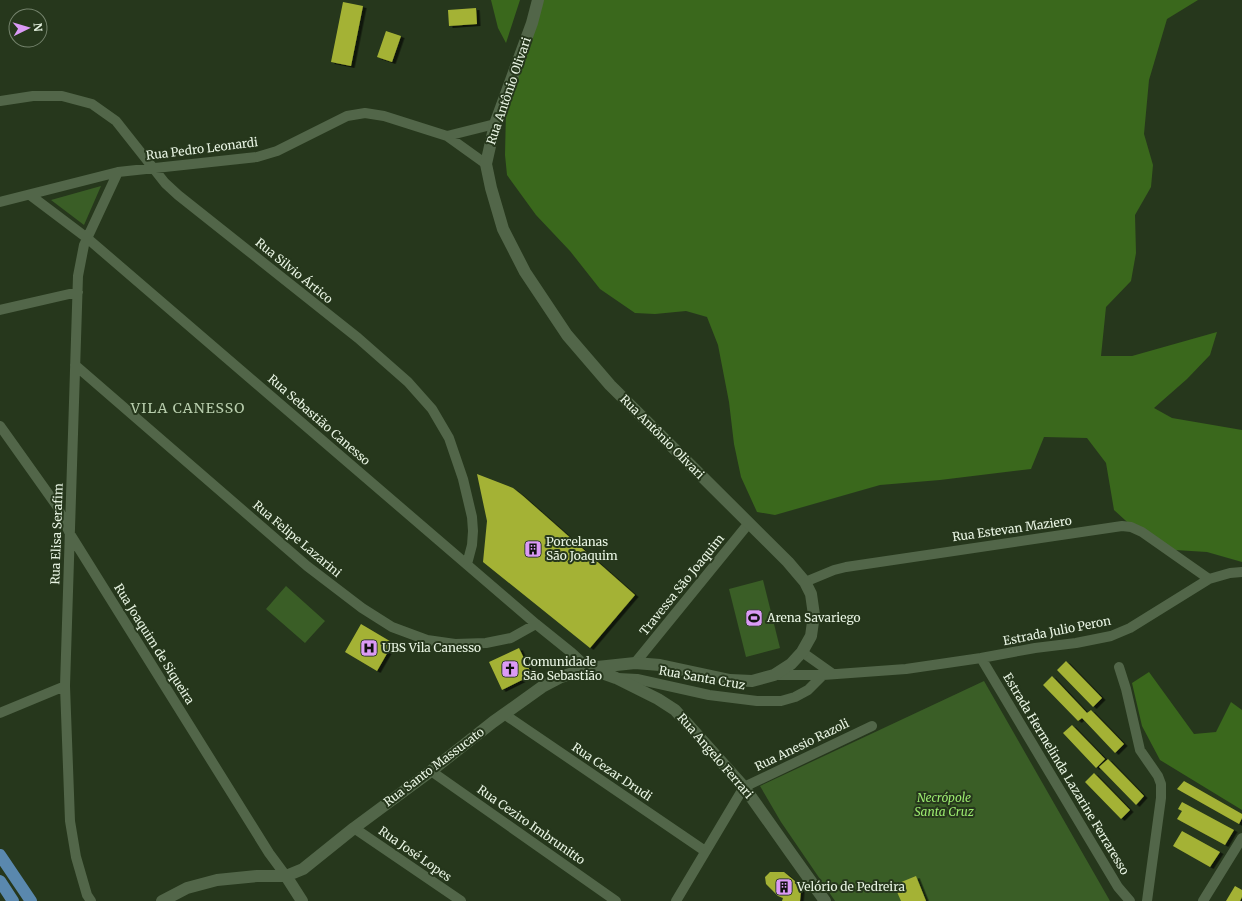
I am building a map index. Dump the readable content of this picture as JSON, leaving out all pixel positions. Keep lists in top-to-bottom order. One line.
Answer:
{"streets":{"street":["Rua Antônio Olivari","Rua Pedro Leonardi","Rua Silvio Ártico","Rua Sebastião Canesso","Rua Estevan Maziero","Rua Elisa Serafim","Rua Felipe Lazarini","Travessa São Joaquim","Estrada Julio Peron","Rua Joaquim de Siqueira","Rua Santa Cruz","Rua Anesio Razoli","Rua Angelo Ferrari","Rua Santo Massucato","Rua Cezar Drudi","Estrada Hermelinda Lazarine Ferraresso","Rua Ceziro Imbrunitto","Rua José Lopes"]},"crossings":[["Rua Antônio Olivari","Rua Pedro Leonardi"],["Rua Antônio Olivari","Rua Sebastião Canesso"],["Rua Antônio Olivari","Rua Estevan Maziero"],["Rua Antônio Olivari","Travessa São Joaquim"],["Rua Antônio Olivari","Estrada Julio Peron"],["Rua Antônio Olivari","Rua Angelo Ferrari"],["Rua Antônio Olivari","Rua Santo Massucato"],["Rua Pedro Leonardi","Rua Silvio Ártico"],["Rua Pedro Leonardi","Rua Sebastião Canesso"],["Rua Pedro Leonardi","Rua Elisa Serafim"],["Rua Silvio Ártico","Rua Sebastião Canesso"],["Rua Sebastião Canesso","Rua Elisa Serafim"],["Rua Sebastião Canesso","Rua Felipe Lazarini"],["Rua Sebastião Canesso","Rua Angelo Ferrari"],["Rua Sebastião Canesso","Rua Santo Massucato"],["Rua Estevan Maziero","Estrada Julio Peron"],["Rua Elisa Serafim","Rua Felipe Lazarini"],["Rua Elisa Serafim","Rua Joaquim de Siqueira"],["Estrada Julio Peron","Rua Santa Cruz"],["Estrada Julio Peron","Estrada Hermelinda Lazarine Ferraresso"],["Rua Joaquim de Siqueira","Rua Santo Massucato"],["Rua Santa Cruz","Rua Angelo Ferrari"],["Rua Anesio Razoli","Rua Angelo Ferrari"],["Rua Angelo Ferrari","Rua Santo Massucato"],["Rua Santo Massucato","Rua Cezar Drudi"],["Rua Santo Massucato","Rua Ceziro Imbrunitto"],["Rua Santo Massucato","Rua José Lopes"]],"districts":["VILA CANESSO"],"parks":["Necrópole Santa Cruz"],"places":{"building":["Porcelanas São Joaquim","Velório de Pedreira"],"sports":["Arena Savariego"],"hospital":["UBS Vila Canesso"],"church":["Comunidade São Sebastião"]},"north":"right"}
